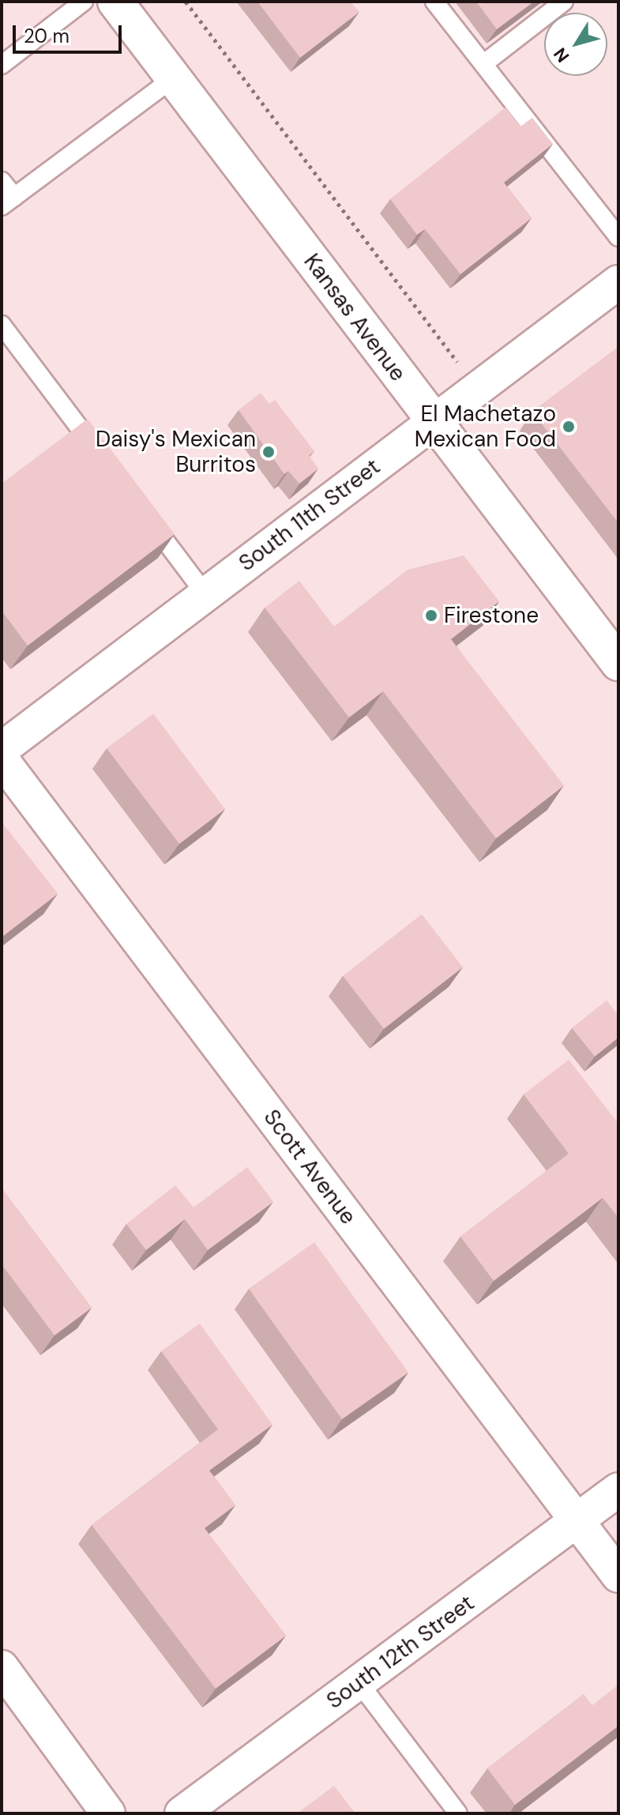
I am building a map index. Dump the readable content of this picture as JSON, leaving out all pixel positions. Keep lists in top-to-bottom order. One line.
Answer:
{"streets":{"main road":["Kansas Avenue"],"street":["South 11th Street","Scott Avenue","South 12th Street"]},"crossings":[["Kansas Avenue","South 11th Street"],["Scott Avenue","South 12th Street"]],"places":["El Machetazo Mexican Food","Daisy's Mexican Burritos","Firestone"],"scale_bar":"20 m","north":"bottom left"}
